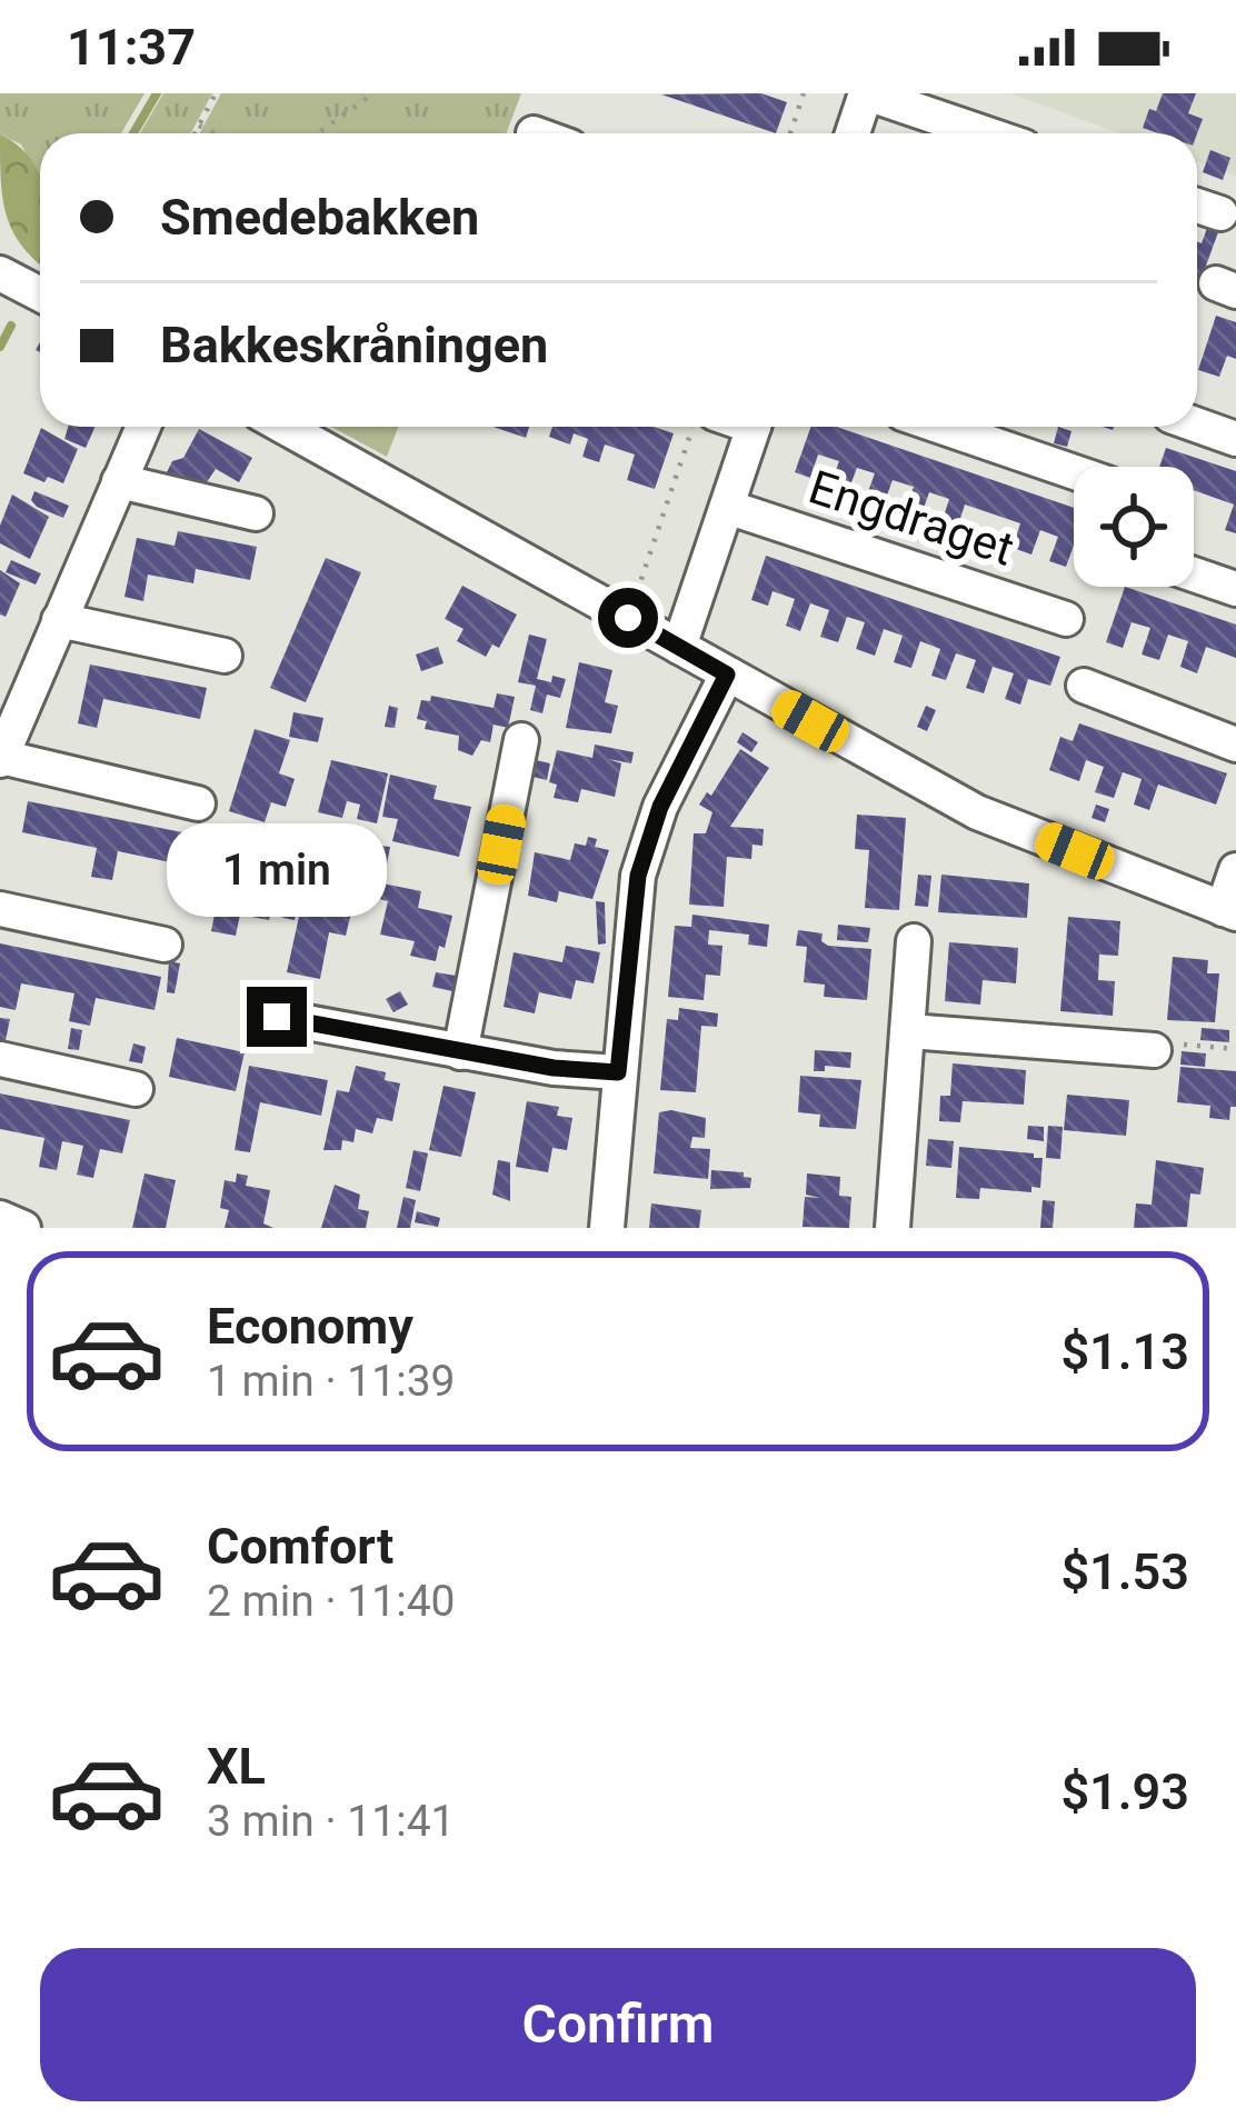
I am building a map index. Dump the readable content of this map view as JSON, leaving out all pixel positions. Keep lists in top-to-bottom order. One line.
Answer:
{"streets":{"street":["Engdraget"]},"page":{"status":"11:37","banner":["Smedebakken","Bakkeskråningen"],"bubble":"1 min","list":[{"name":"Economy","note":"1 min · 11:39","value":"$1.13"},{"name":"Comfort","note":"2 min · 11:40","value":"$1.53"},{"name":"XL","note":"3 min · 11:41","value":"$1.93"}],"buttons":"Confirm"}}
